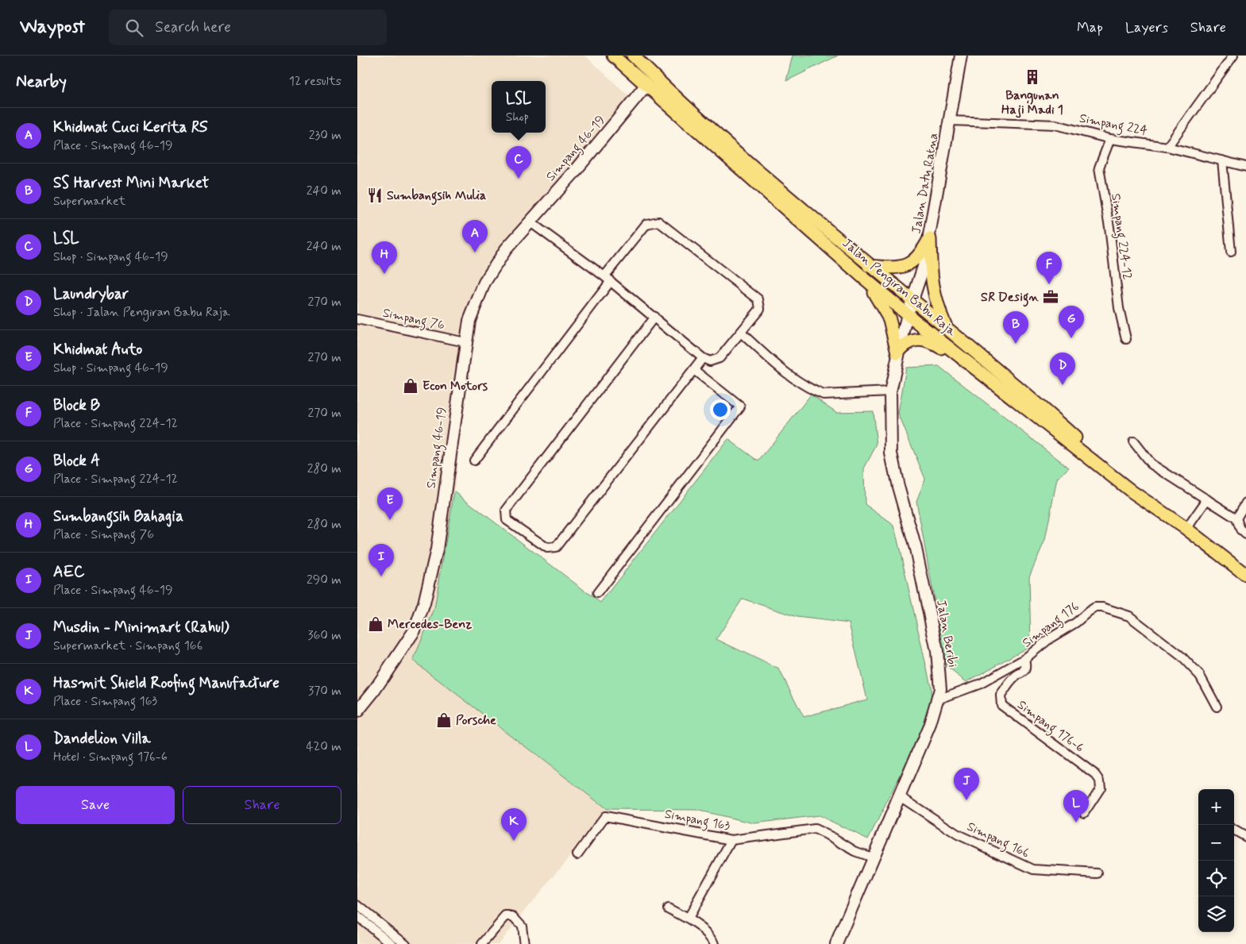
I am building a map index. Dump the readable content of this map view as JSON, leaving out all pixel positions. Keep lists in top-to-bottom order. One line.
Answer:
{"streets":{"main road":["Simpang 46-19","Jalan Datu Ratna","Jalan Pengiran Babu Raja","Jalan Beribi"],"street":["Simpang 224","Simpang 224-12","Simpang 76","Simpang 176","Simpang 176-6","Simpang 163","Simpang 166"]},"crossings":[["Simpang 224","Jalan Datu Ratna"],["Simpang 224","Simpang 224-12"],["Simpang 46-19","Jalan Pengiran Babu Raja"],["Simpang 46-19","Simpang 76"],["Jalan Datu Ratna","Jalan Pengiran Babu Raja"],["Jalan Datu Ratna","Jalan Beribi"],["Jalan Pengiran Babu Raja","Jalan Beribi"],["Simpang 176","Jalan Beribi"],["Simpang 176","Simpang 176-6"],["Jalan Beribi","Simpang 163"],["Jalan Beribi","Simpang 166"]],"places":{"building":["Bangunan Haji Madi 1"],"restaurant":["Sumbangsih Mulia"],"office":["SR Design"],"shop":["Econ Motors","Mercedes-Benz","Porsche"]},"page":{"header":"Waypost","search":"Search here","nav":["Map","Layers","Share"],"heading":["Nearby","12 results"],"popup":["LSL","Shop"],"list":[{"mark":"A","name":"Khidmat Cuci Kerita RS","note":"Place · Simpang 46-19","value":"230 m"},{"mark":"B","name":"SS Harvest Mini Market","note":"Supermarket","value":"240 m"},{"mark":"C","name":"LSL","note":"Shop · Simpang 46-19","value":"240 m"},{"mark":"D","name":"Laundrybar","note":"Shop · Jalan Pengiran Babu Raja","value":"270 m"},{"mark":"E","name":"Khidmat Auto","note":"Shop · Simpang 46-19","value":"270 m"},{"mark":"F","name":"Block B","note":"Place · Simpang 224-12","value":"270 m"},{"mark":"G","name":"Block A","note":"Place · Simpang 224-12","value":"280 m"},{"mark":"H","name":"Sumbangsih Bahagia","note":"Place · Simpang 76","value":"280 m"},{"mark":"I","name":"AEC","note":"Place · Simpang 46-19","value":"290 m"},{"mark":"J","name":"Musdin - Minimart (Rahul)","note":"Supermarket · Simpang 166","value":"360 m"},{"mark":"K","name":"Hasmit Shield Roofing Manufacture","note":"Place · Simpang 163","value":"370 m"},{"mark":"L","name":"Dandelion Villa","note":"Hotel · Simpang 176-6","value":"420 m"}],"pins":["C","A","H","F","G","B","D","E","I","J","L","K"],"buttons":["Save","Share"],"map_buttons":["+","−"]}}
